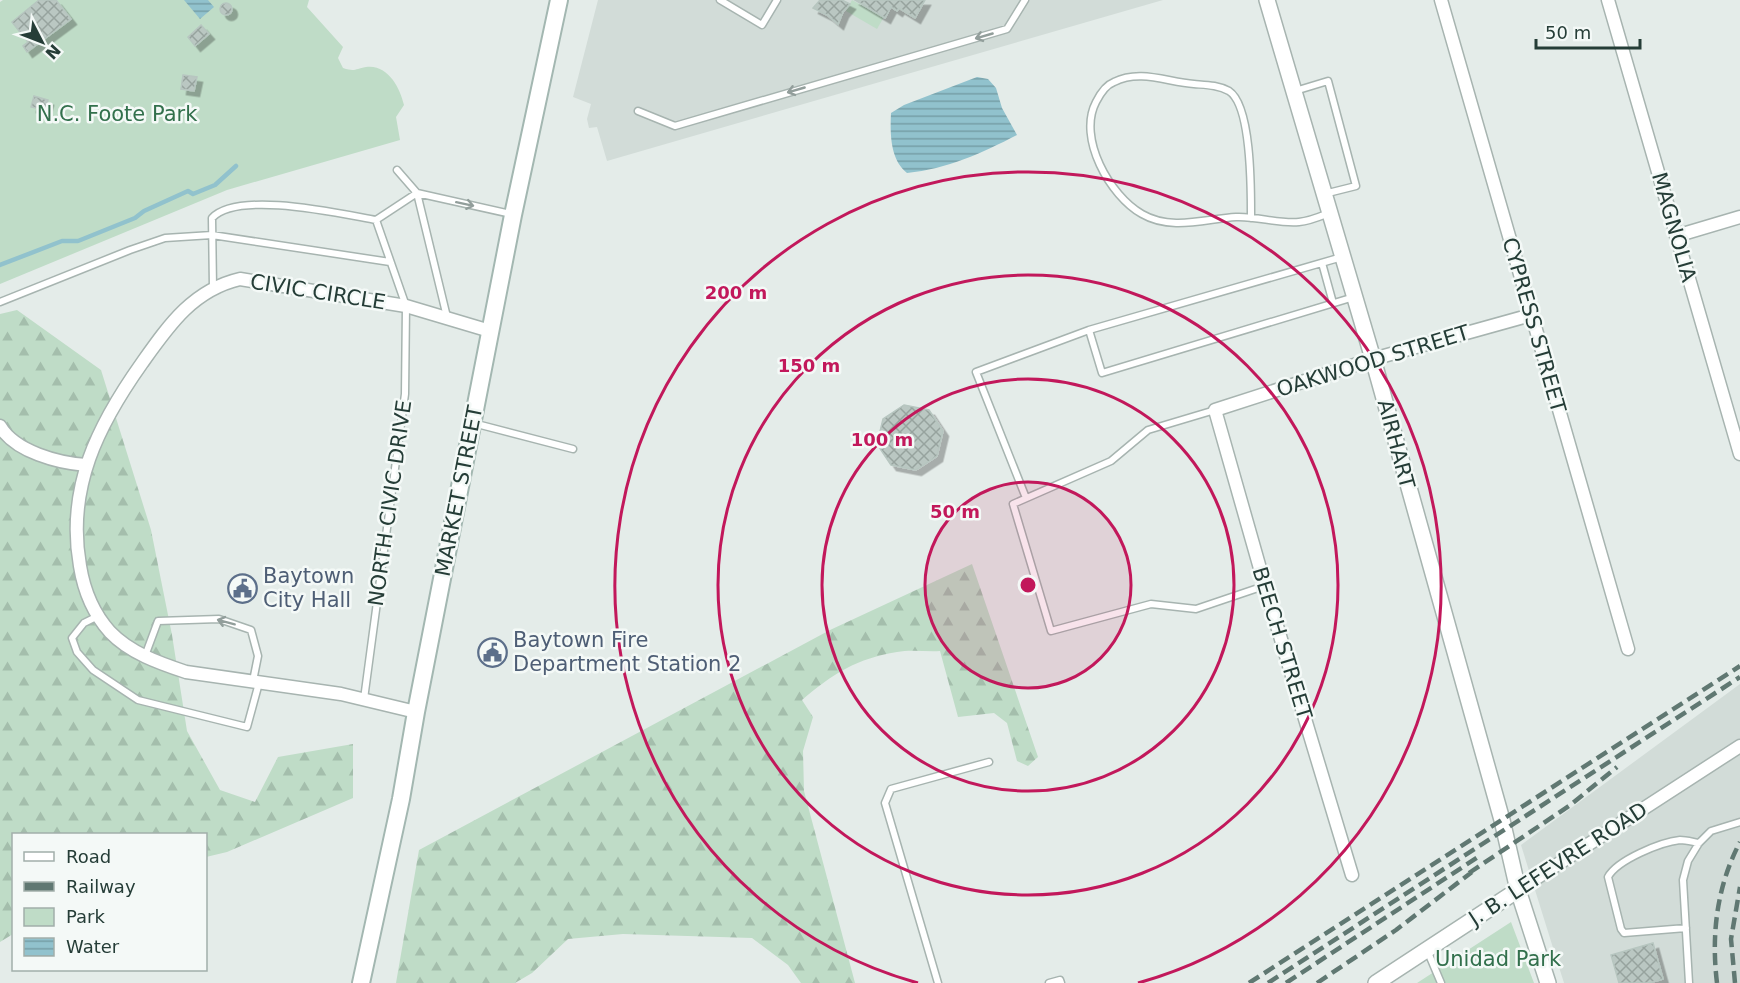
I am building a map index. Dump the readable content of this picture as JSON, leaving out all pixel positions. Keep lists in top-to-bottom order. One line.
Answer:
{"streets":{"main road":["MARKET STREET"],"street":["MAGNOLIA","CIVIC CIRCLE","CYPRESS STREET","OAKWOOD STREET","AIRHART","BEECH STREET","J. B. LEFEVRE ROAD"],"lane":["NORTH CIVIC DRIVE"]},"crossings":[["CIVIC CIRCLE","MARKET STREET"],["CIVIC CIRCLE","NORTH CIVIC DRIVE"],["CYPRESS STREET","OAKWOOD STREET"],["OAKWOOD STREET","AIRHART"],["OAKWOOD STREET","BEECH STREET"],["AIRHART","J. B. LEFEVRE ROAD"]],"parks":["N.C. Foote Park","Unidad Park"],"places":{"public building":["Baytown City Hall","Baytown Fire Department Station 2"]},"legend":["Road","Railway","Park","Water"],"scale_bar":"50 m","north":"bottom right","rings":["200 m","150 m","100 m","50 m"]}
